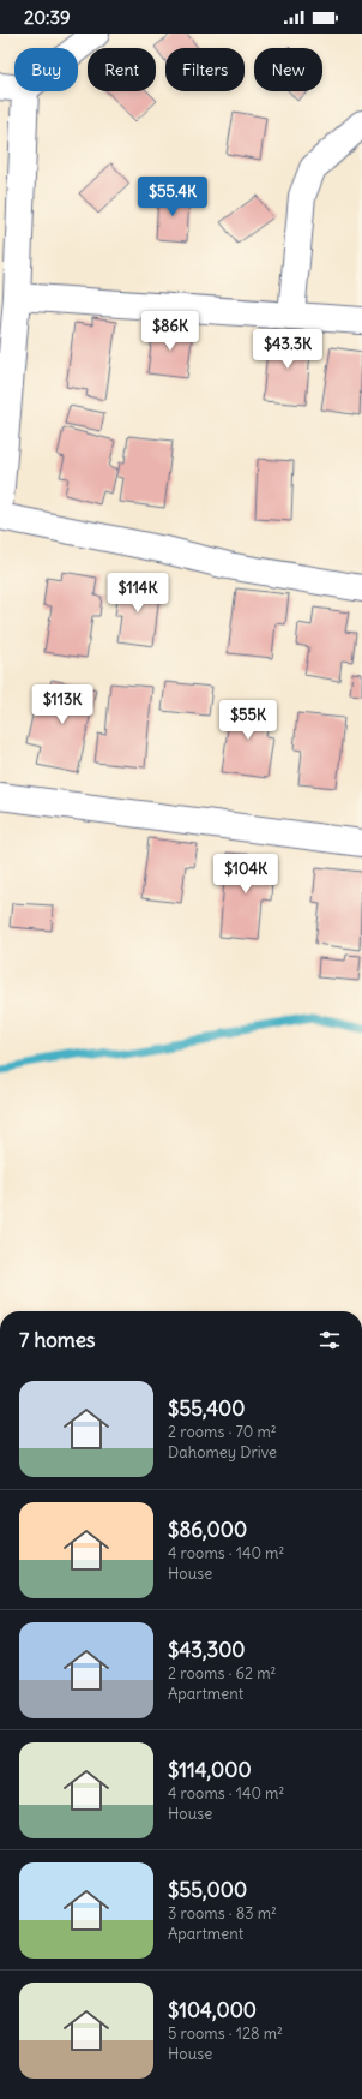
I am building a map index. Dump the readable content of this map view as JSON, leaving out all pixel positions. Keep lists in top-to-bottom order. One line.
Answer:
{"page":{"status":"20:39","chip":["Buy","Rent","Filters","New"],"price":["$55.4K","$86K","$43.3K","$114K","$113K","$55K","$104K"],"heading":"7 homes","list":[{"name":"$55,400","note":"2 rooms · 70 m² · Dahomey Drive"},{"name":"$86,000","note":"4 rooms · 140 m² · House"},{"name":"$43,300","note":"2 rooms · 62 m² · Apartment"},{"name":"$114,000","note":"4 rooms · 140 m² · House"},{"name":"$55,000","note":"3 rooms · 83 m² · Apartment"},{"name":"$104,000","note":"5 rooms · 128 m² · House"}]}}
